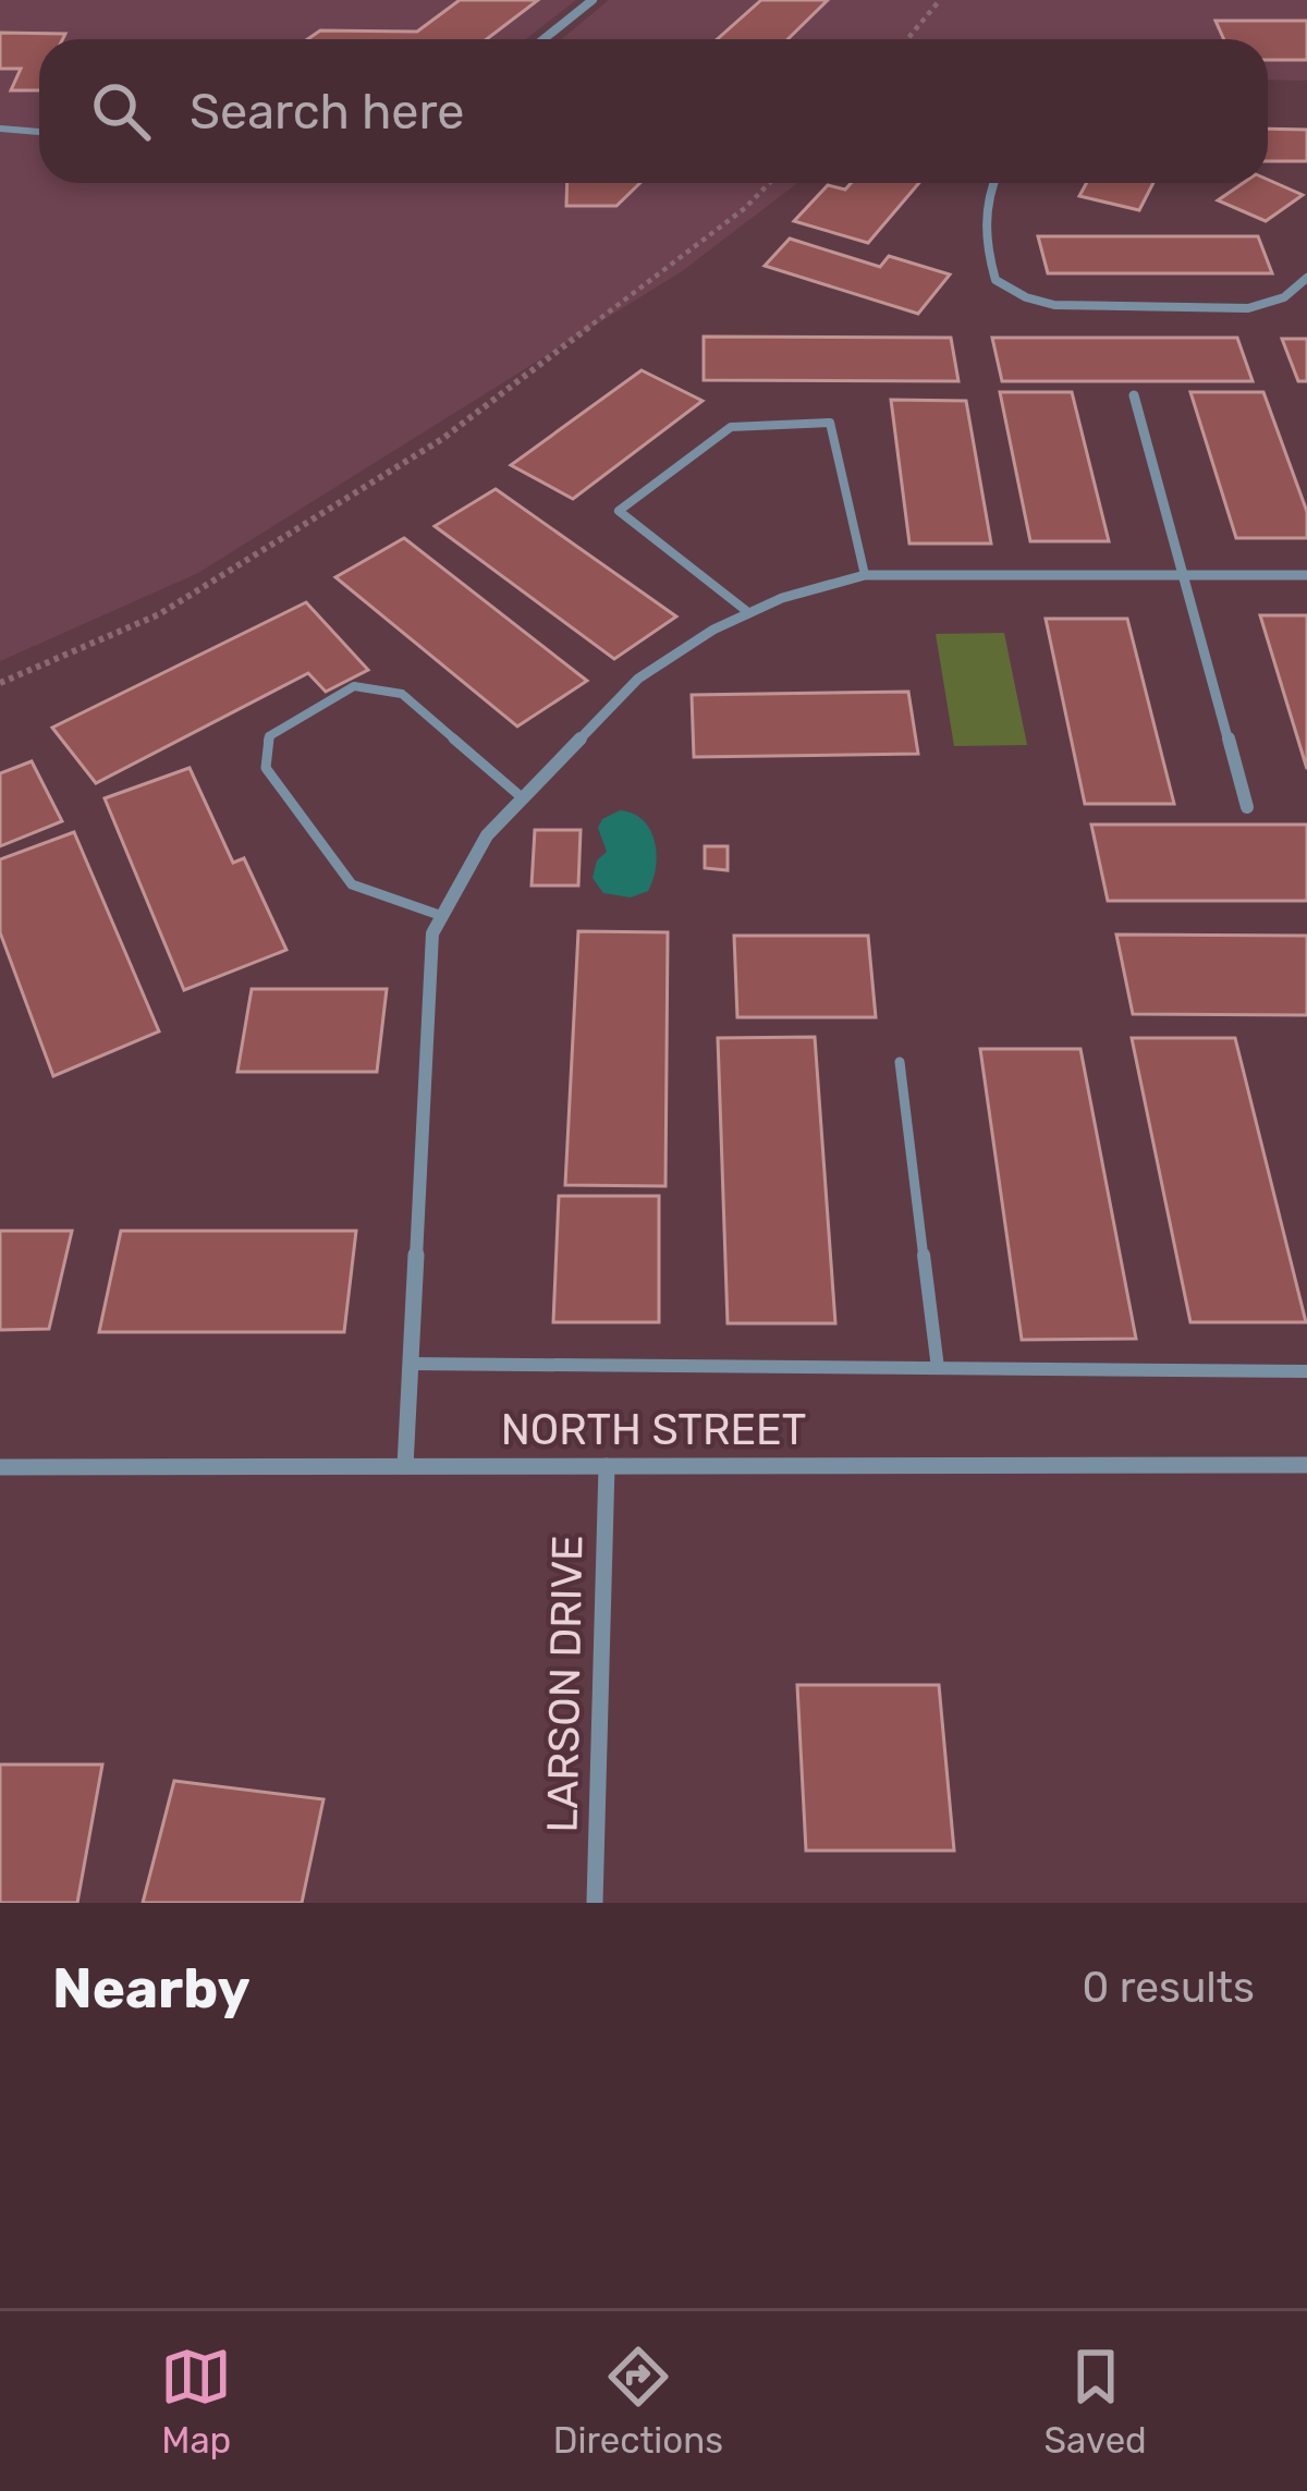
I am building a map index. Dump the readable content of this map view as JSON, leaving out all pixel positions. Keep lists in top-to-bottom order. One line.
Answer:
{"streets":{"street":["NORTH STREET","LARSON DRIVE"]},"crossings":[["NORTH STREET","LARSON DRIVE"]],"page":{"search":"Search here","heading":["Nearby","0 results"],"nav":["Map","Directions","Saved"]}}
